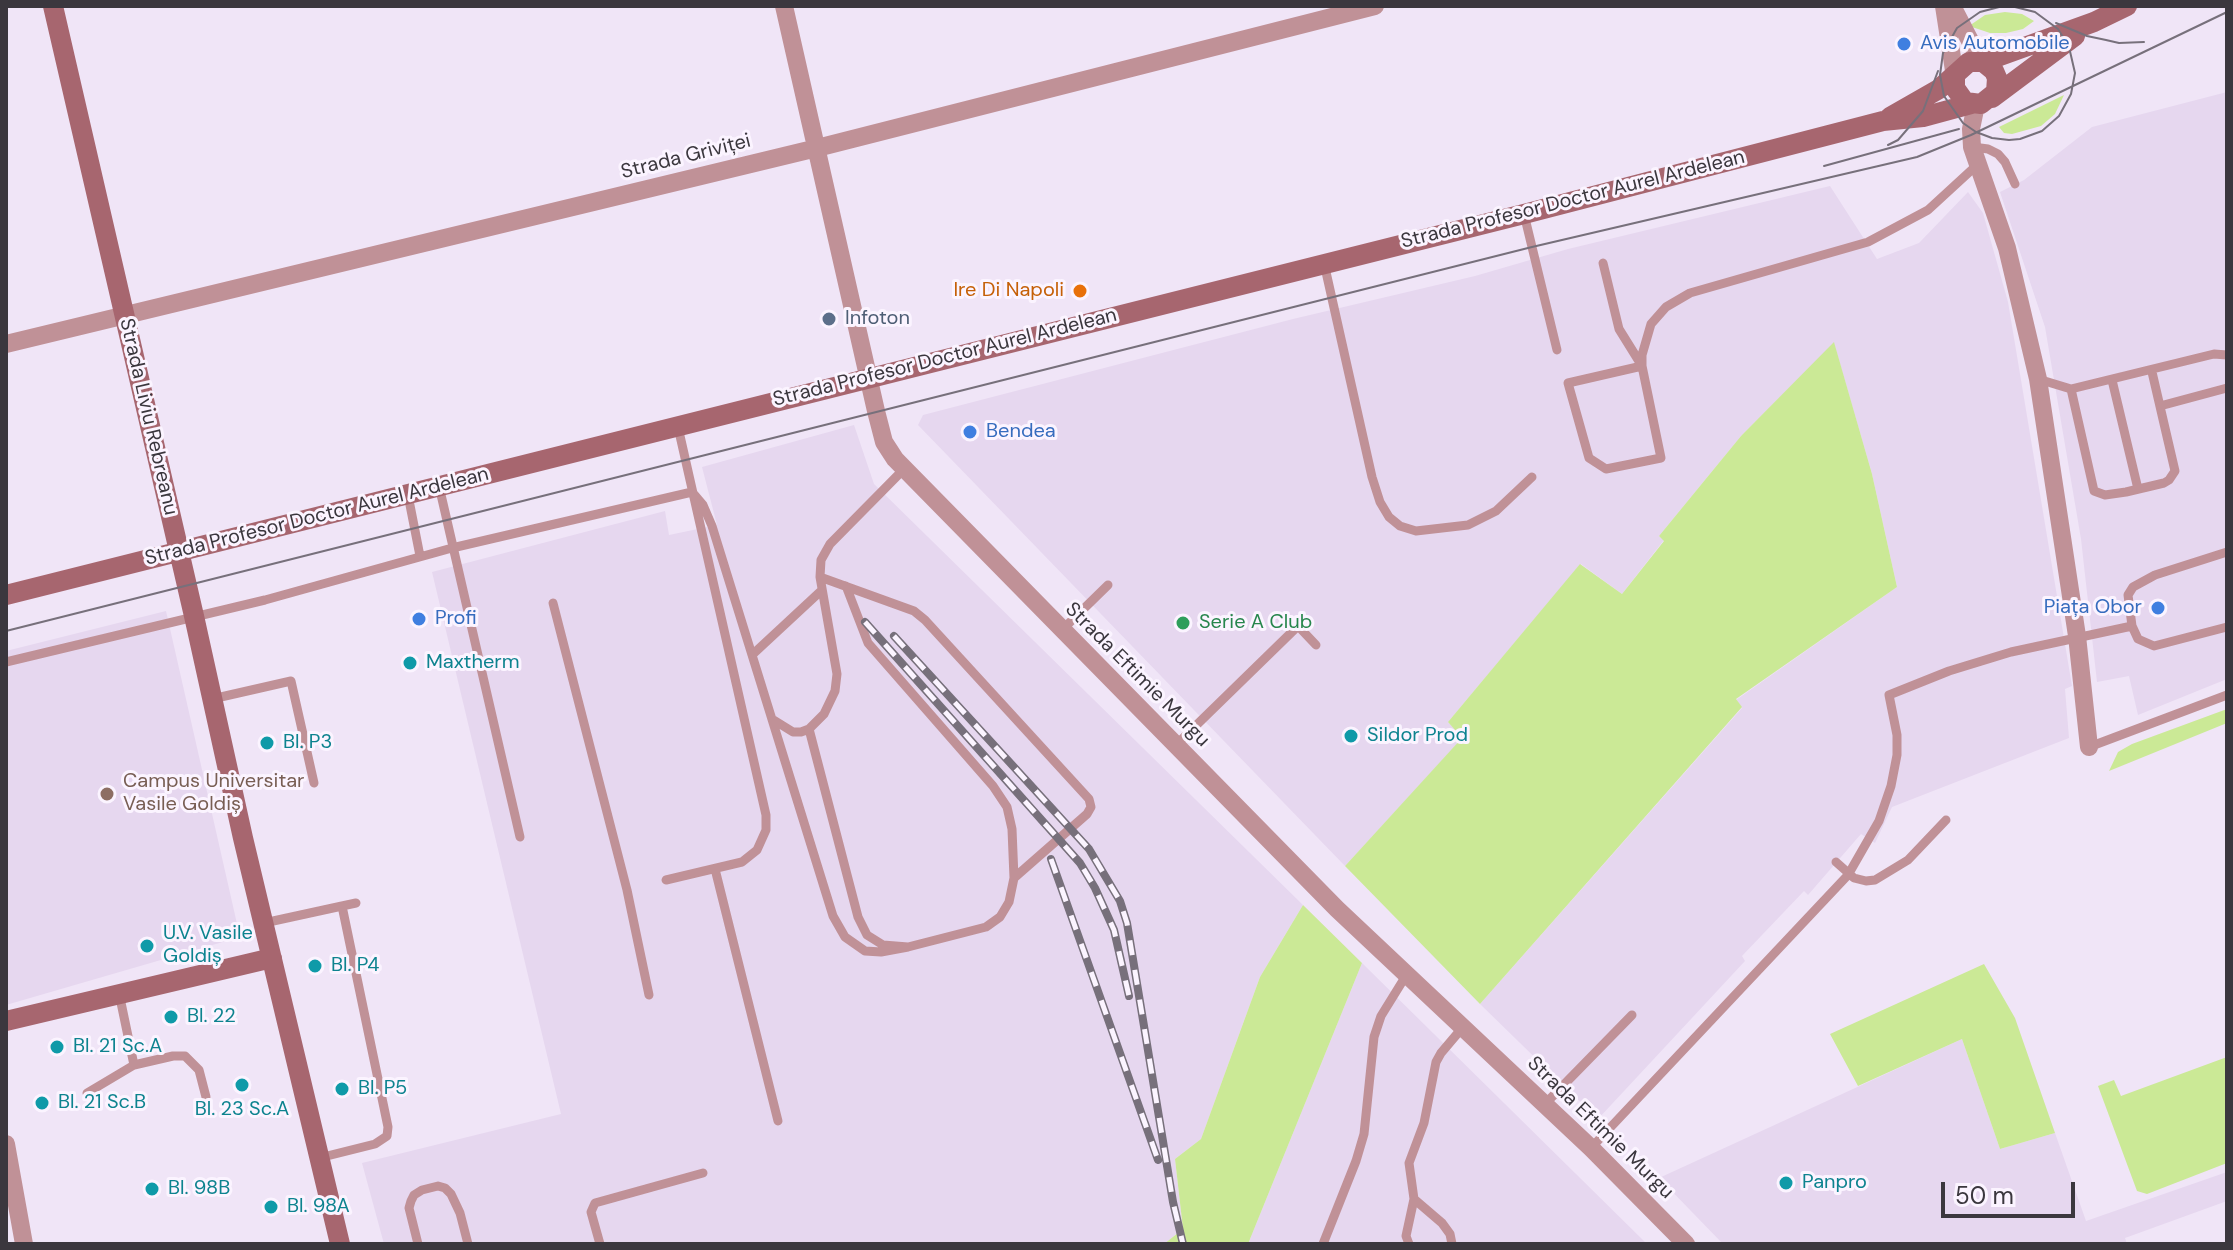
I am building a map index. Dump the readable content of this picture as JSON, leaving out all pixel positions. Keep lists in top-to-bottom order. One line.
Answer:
{"streets":{"main road":["Strada Profesor Doctor Aurel Ardelean","Strada Liviu Rebreanu"],"street":["Strada Griviței","Strada Eftimie Murgu"]},"crossings":[["Strada Griviței","Strada Liviu Rebreanu"],["Strada Griviței","Strada Eftimie Murgu"],["Strada Profesor Doctor Aurel Ardelean","Strada Liviu Rebreanu"],["Strada Profesor Doctor Aurel Ardelean","Strada Eftimie Murgu"]],"places":["Avis Automobile","Ire Di Napoli","Infoton","Bendea","Piața Obor","Profi","Serie A Club","Maxtherm","Sildor Prod","Bl. P3","Campus Universitar Vasile Goldiș","U.V. Vasile Goldiș","Bl. P4","Bl. 22","Bl. 21 Sc.A","Bl. 23 Sc.A","Bl. P5","Bl. 21 Sc.B","Panpro","Bl. 98B","Bl. 98A"],"scale_bar":"50 m"}
